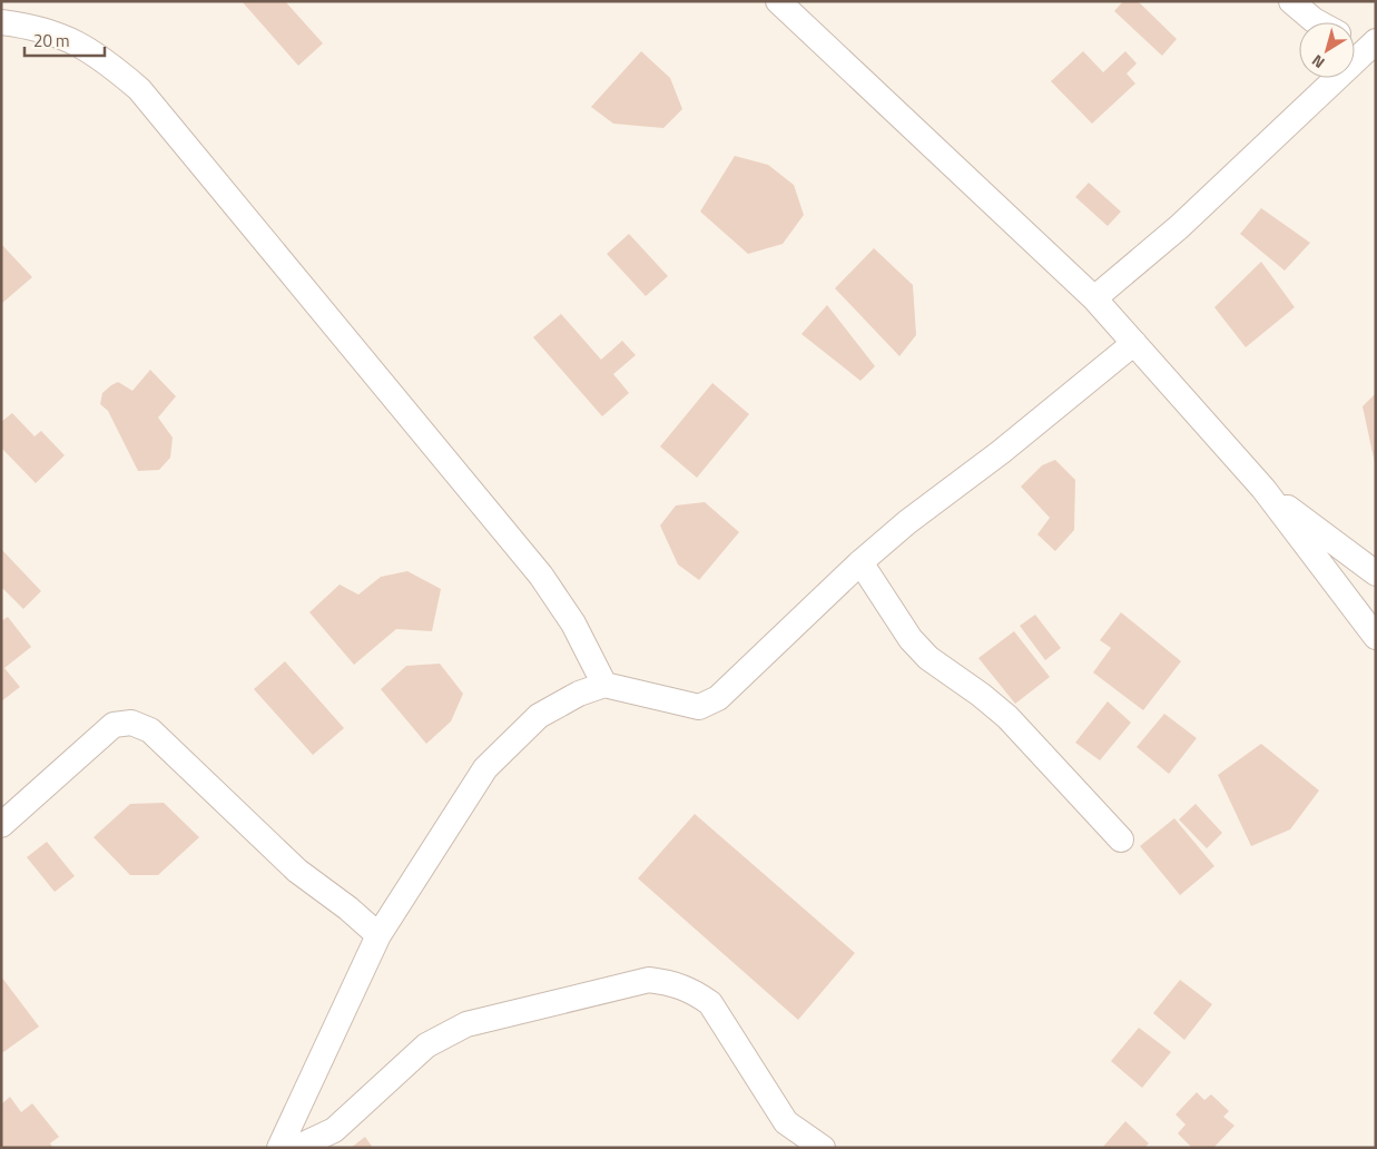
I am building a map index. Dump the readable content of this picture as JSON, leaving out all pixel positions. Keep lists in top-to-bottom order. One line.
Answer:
{"scale_bar":"20 m","north":"bottom left"}
